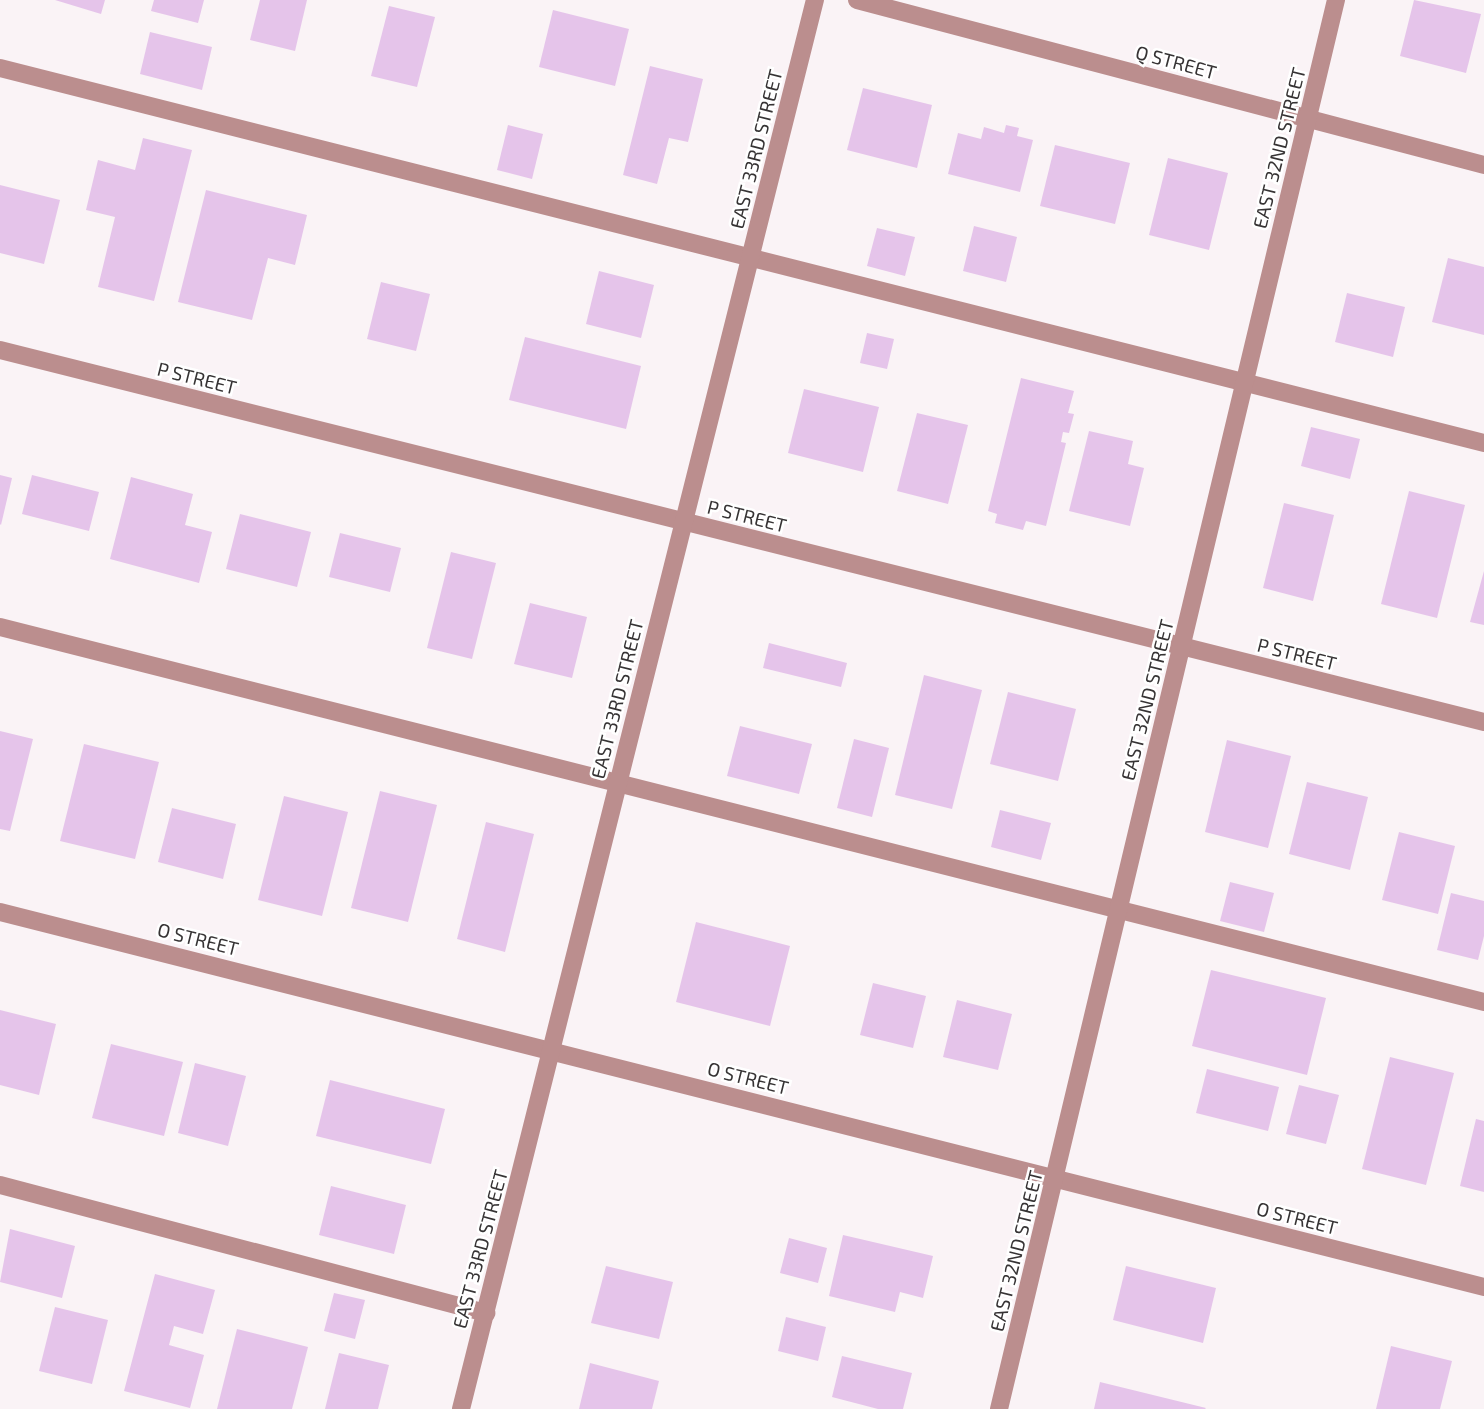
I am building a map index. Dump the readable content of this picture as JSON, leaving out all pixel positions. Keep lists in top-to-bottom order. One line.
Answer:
{"streets":{"street":["Q STREET","EAST 32ND STREET","EAST 33RD STREET","P STREET","O STREET"]},"crossings":[["Q STREET","EAST 32ND STREET"],["EAST 32ND STREET","P STREET"],["EAST 32ND STREET","O STREET"],["EAST 33RD STREET","P STREET"],["EAST 33RD STREET","O STREET"]]}
